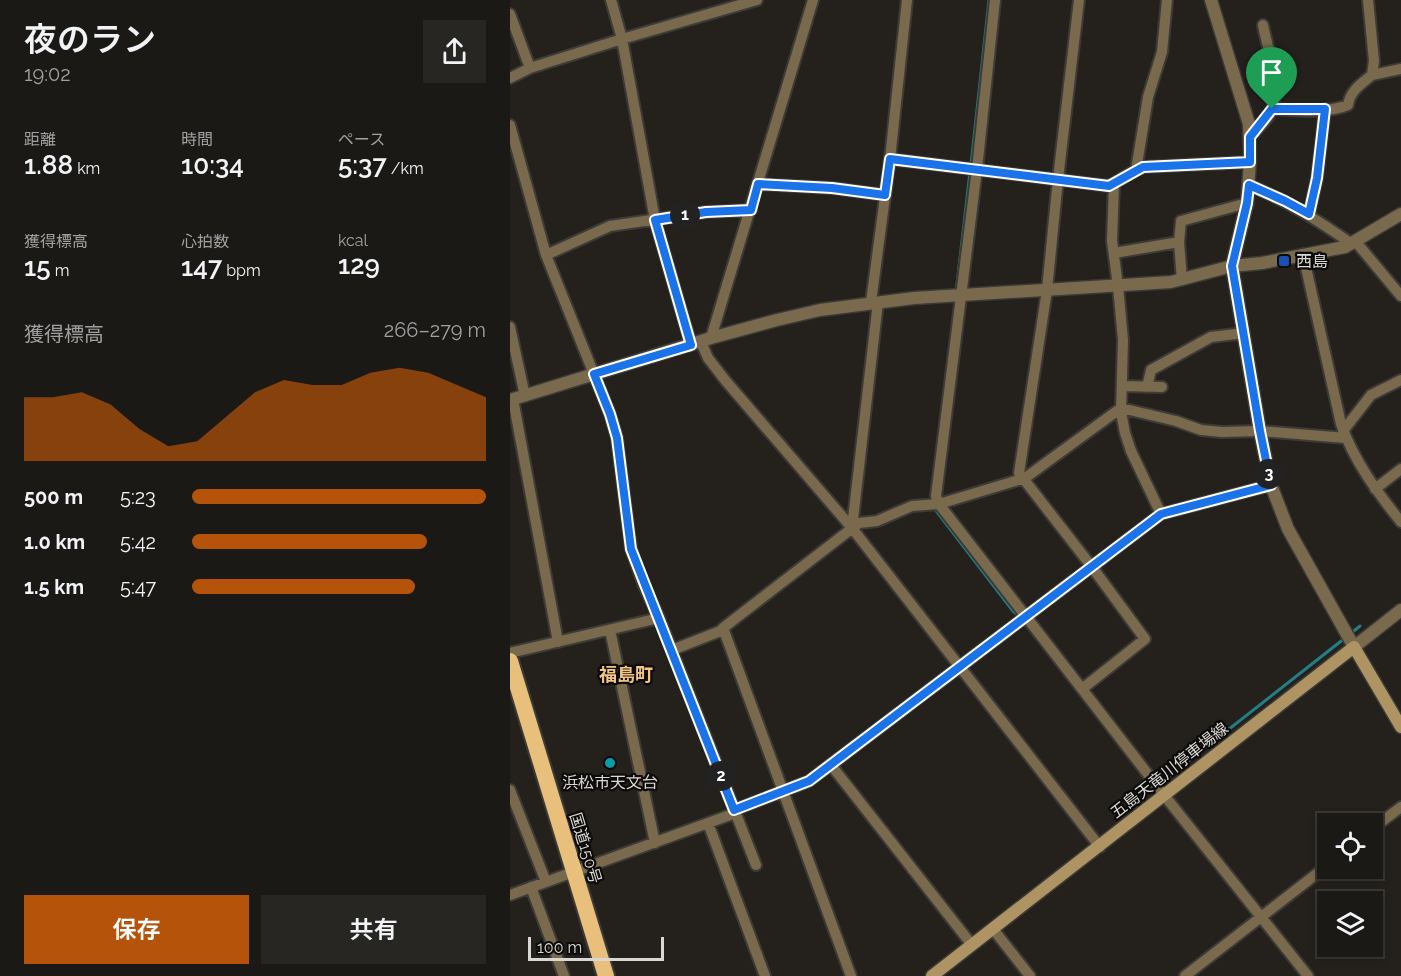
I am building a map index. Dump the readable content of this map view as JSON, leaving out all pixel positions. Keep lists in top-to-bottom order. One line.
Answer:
{"streets":{"highway":["国道150号"],"main road":["五島天竜川停車場線"]},"districts":["福島町"],"places":{"transit":["西島"],"other":["浜松市天文台"]},"scale_bar":"100 m","page":{"heading":["夜のラン","19:02"],"stats":[["距離","1.88 km"],["時間","10:34"],["ペース","5:37 /km"],["獲得標高","15 m"],["心拍数","147 bpm"],["kcal","129"]],"pins":["1","3","2"],"chart":["獲得標高","266–279 m"],"list":[{"name":"500 m","note":"5:23"},{"name":"1.0 km","note":"5:42"},{"name":"1.5 km","note":"5:47"}],"buttons":["保存","共有"],"scale":"100 m"}}
